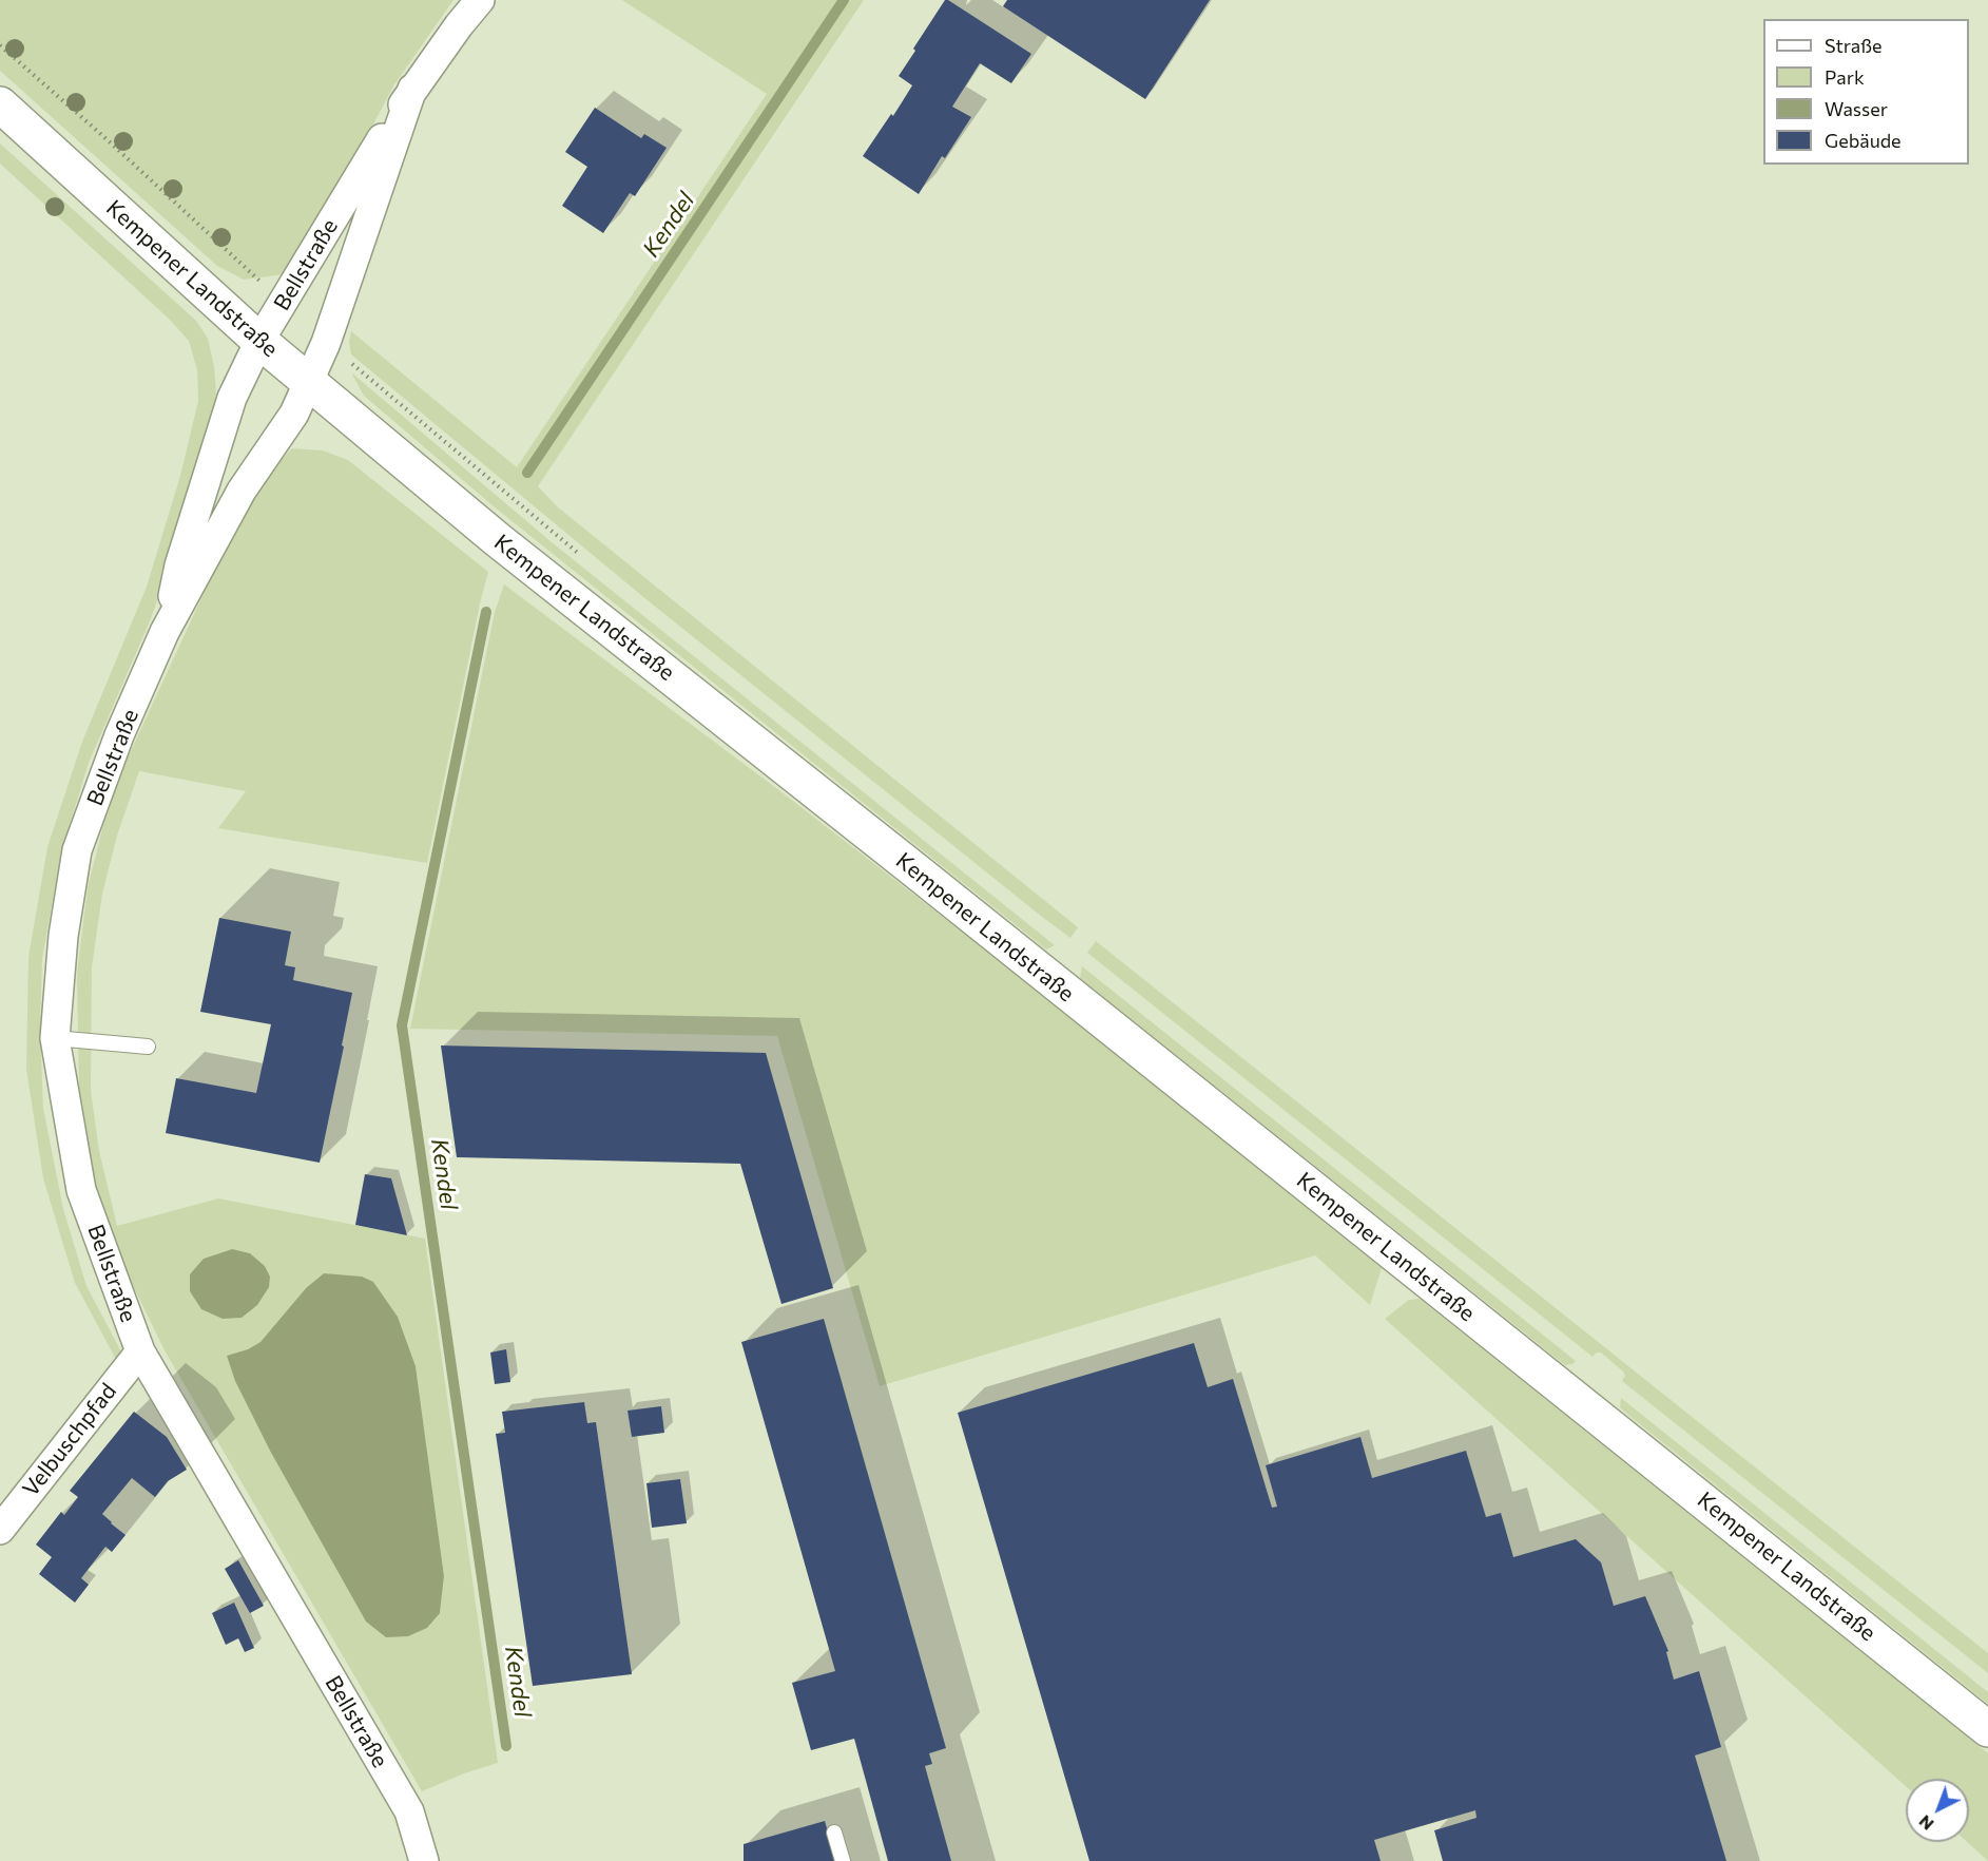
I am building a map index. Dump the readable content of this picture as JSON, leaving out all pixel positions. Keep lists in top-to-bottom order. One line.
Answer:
{"streets":{"street":["Bellstraße","Kempener Landstraße","Velbuschpfad"]},"crossings":[["Bellstraße","Kempener Landstraße"],["Bellstraße","Velbuschpfad"]],"water":["Kendel"],"legend":["Straße","Park","Wasser","Gebäude"],"north":"bottom left"}
